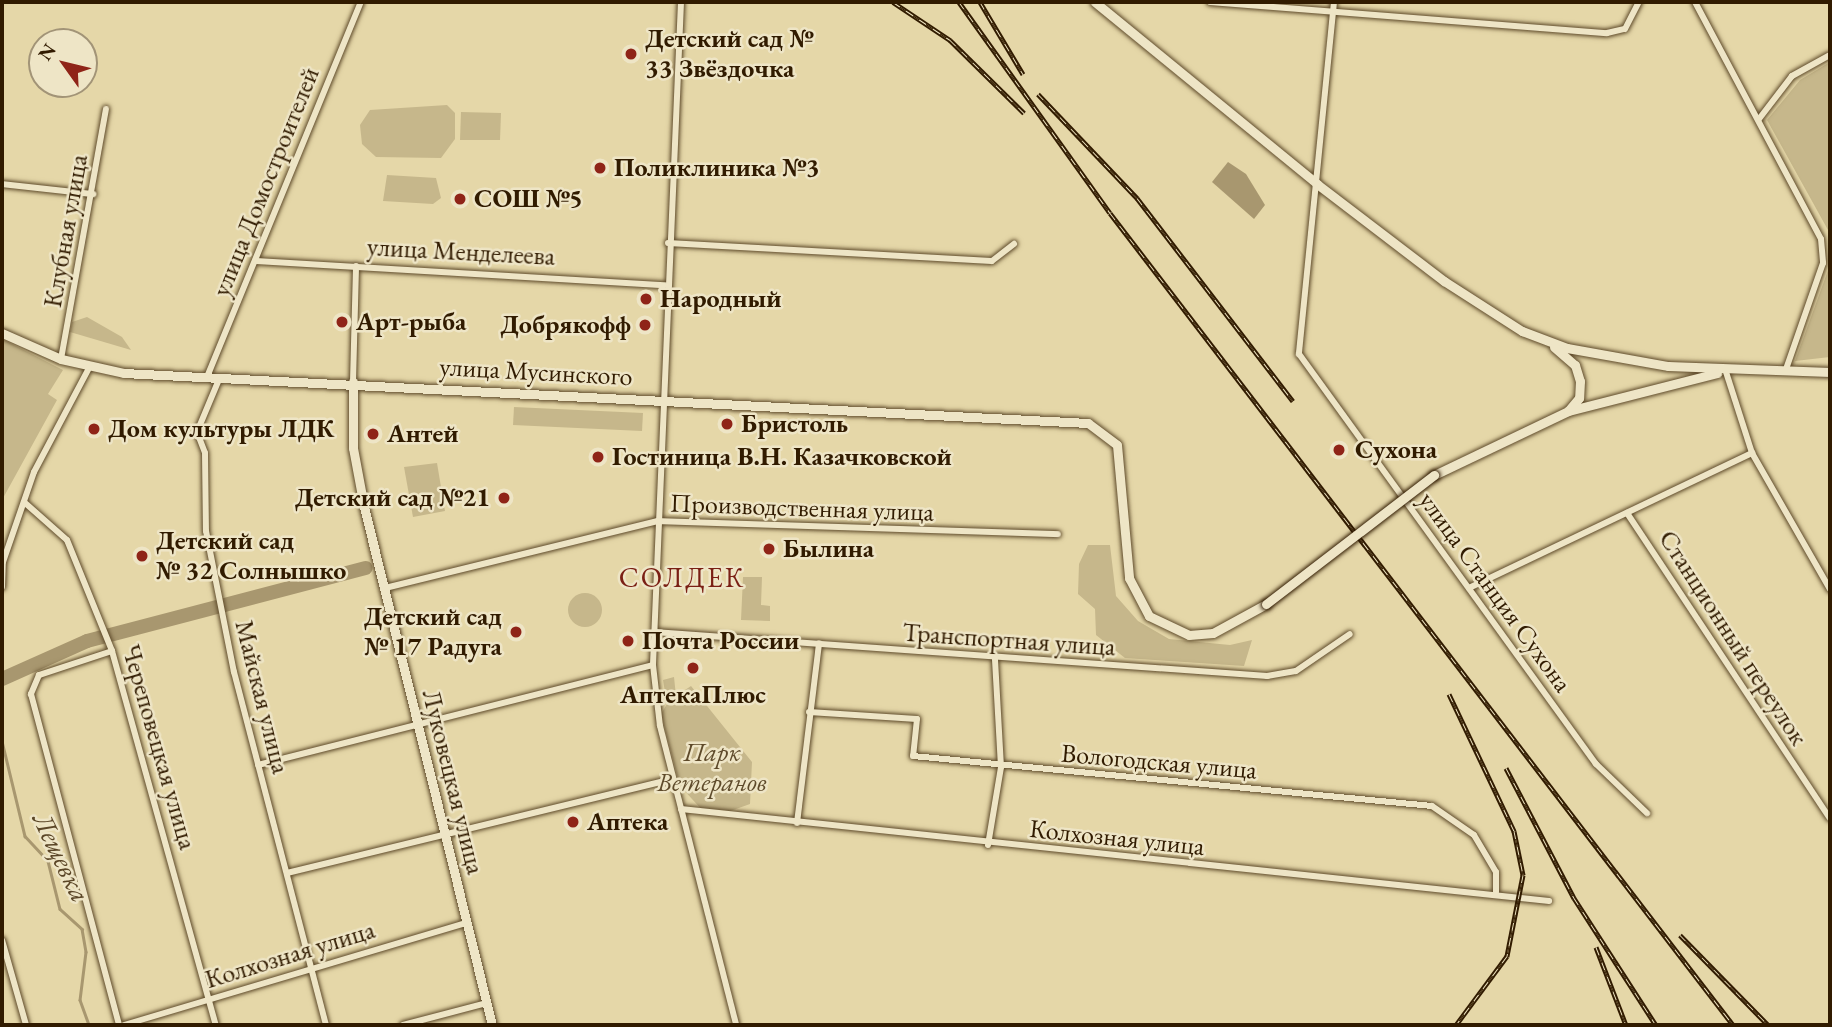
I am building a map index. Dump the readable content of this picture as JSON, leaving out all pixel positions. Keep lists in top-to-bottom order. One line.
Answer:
{"streets":{"street":["улица Домостроителей","Клубная улица","улица Менделеева","улица Мусинского","Производственная улица","улица Станция Сухона","Станционный переулок","Транспортная улица","Майская улица","Череповецкая улица","Вологодская улица","Луковецкая улица","Колхозная улица"]},"crossings":[["улица Домостроителей","улица Менделеева"],["улица Домостроителей","улица Мусинского"],["Клубная улица","улица Мусинского"],["улица Мусинского","Майская улица"],["улица Мусинского","Луковецкая улица"],["Производственная улица","Луковецкая улица"],["Майская улица","Колхозная улица"],["Череповецкая улица","Колхозная улица"],["Вологодская улица","Колхозная улица"],["Луковецкая улица","Колхозная улица"]],"districts":["СОЛДЕК"],"water":["Лещевка"],"parks":["Парк Ветеранов"],"places":["Детский сад № 33 Звёздочка","Поликлиника №3","СОШ №5","Народный","Арт-рыба","Добрякофф","Бристоль","Дом культуры ЛДК","Антей","Сухона","Гостиница В.Н. Казачковской","Детский сад №21","Былина","Детский сад № 32 Солнышко","Детский сад № 17 Радуга","Почта России","АптекаПлюс","Аптека"],"north":"top left"}
